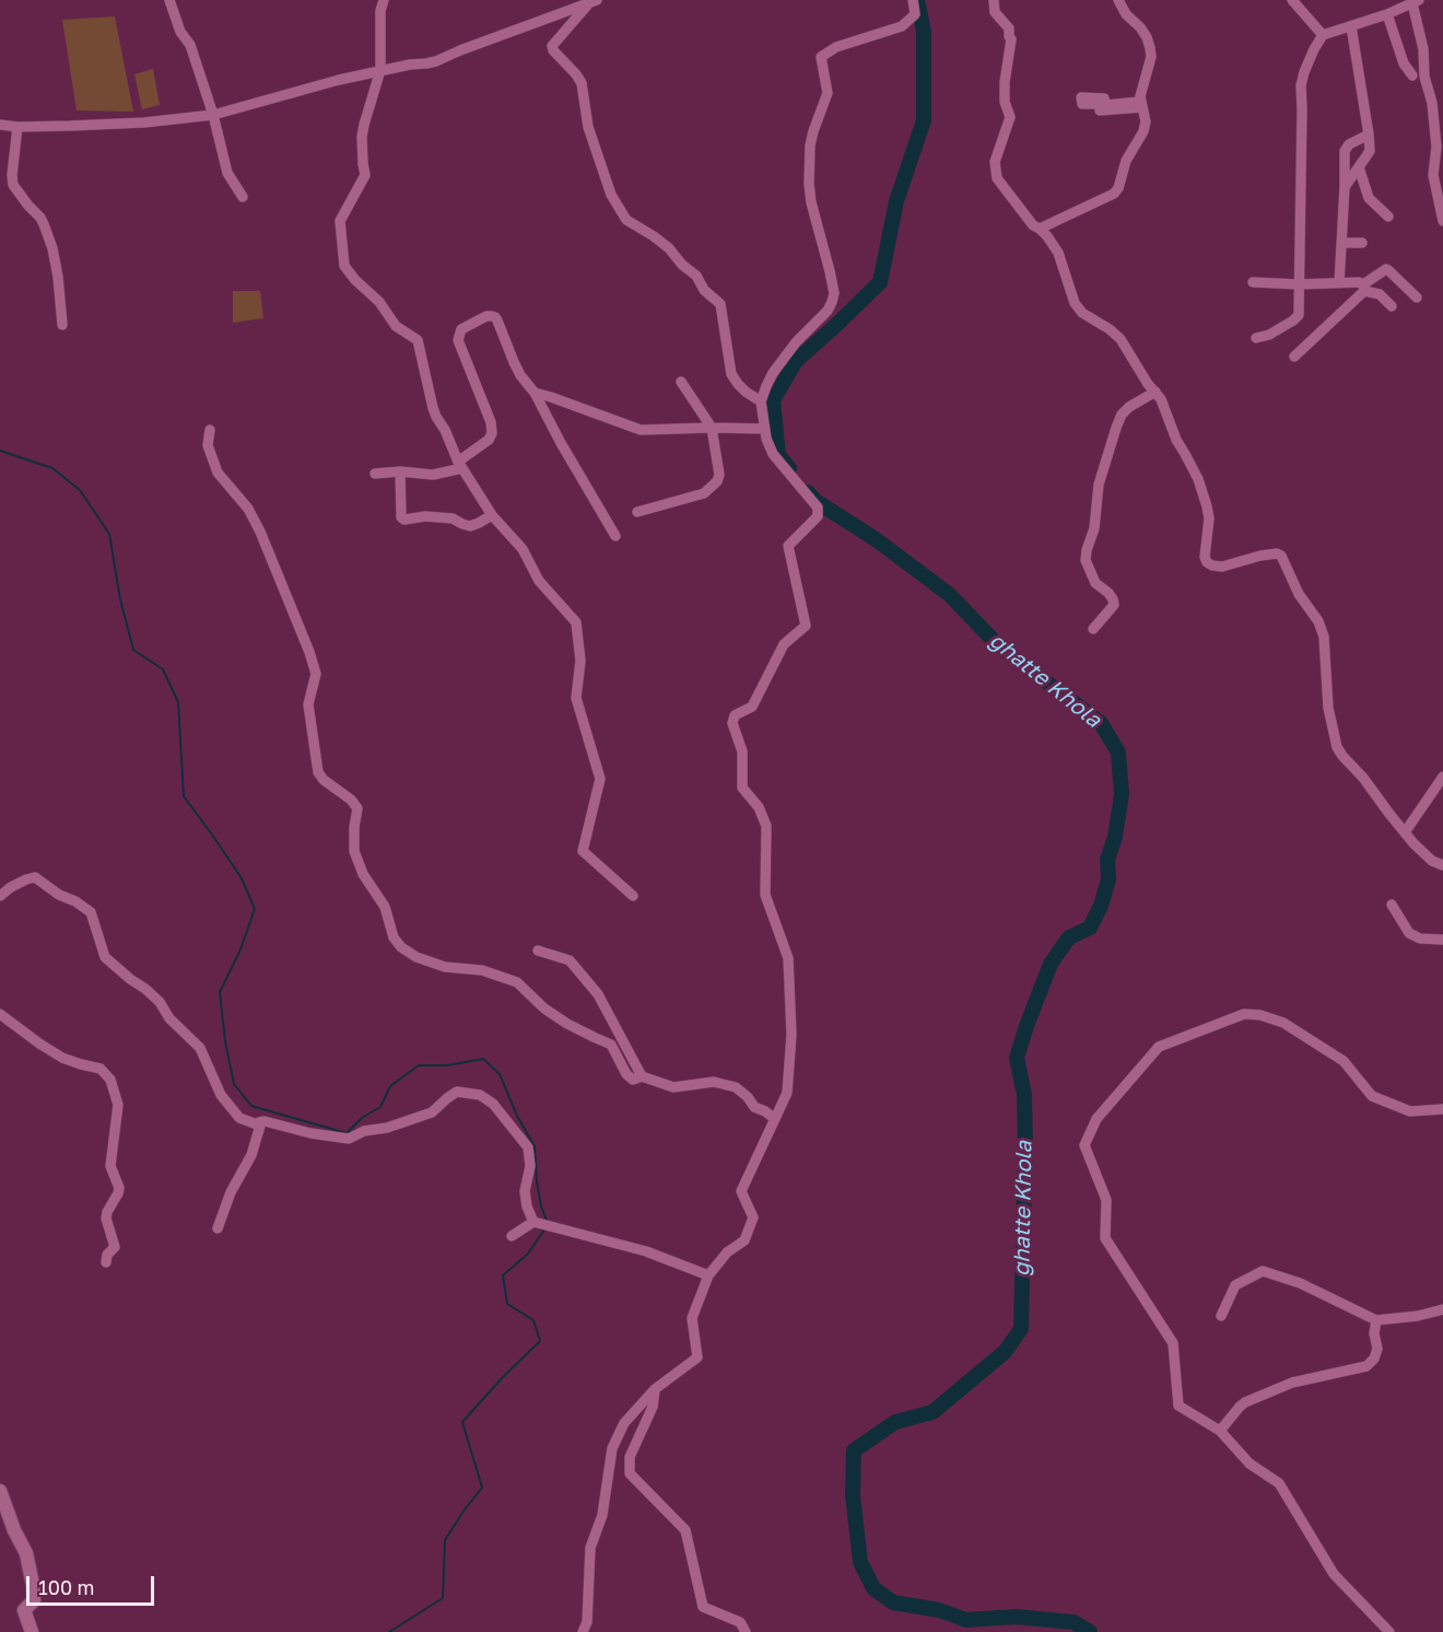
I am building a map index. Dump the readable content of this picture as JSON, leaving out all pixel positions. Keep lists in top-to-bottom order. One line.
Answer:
{"water":["ghatte Khola"],"scale_bar":"100 m"}
